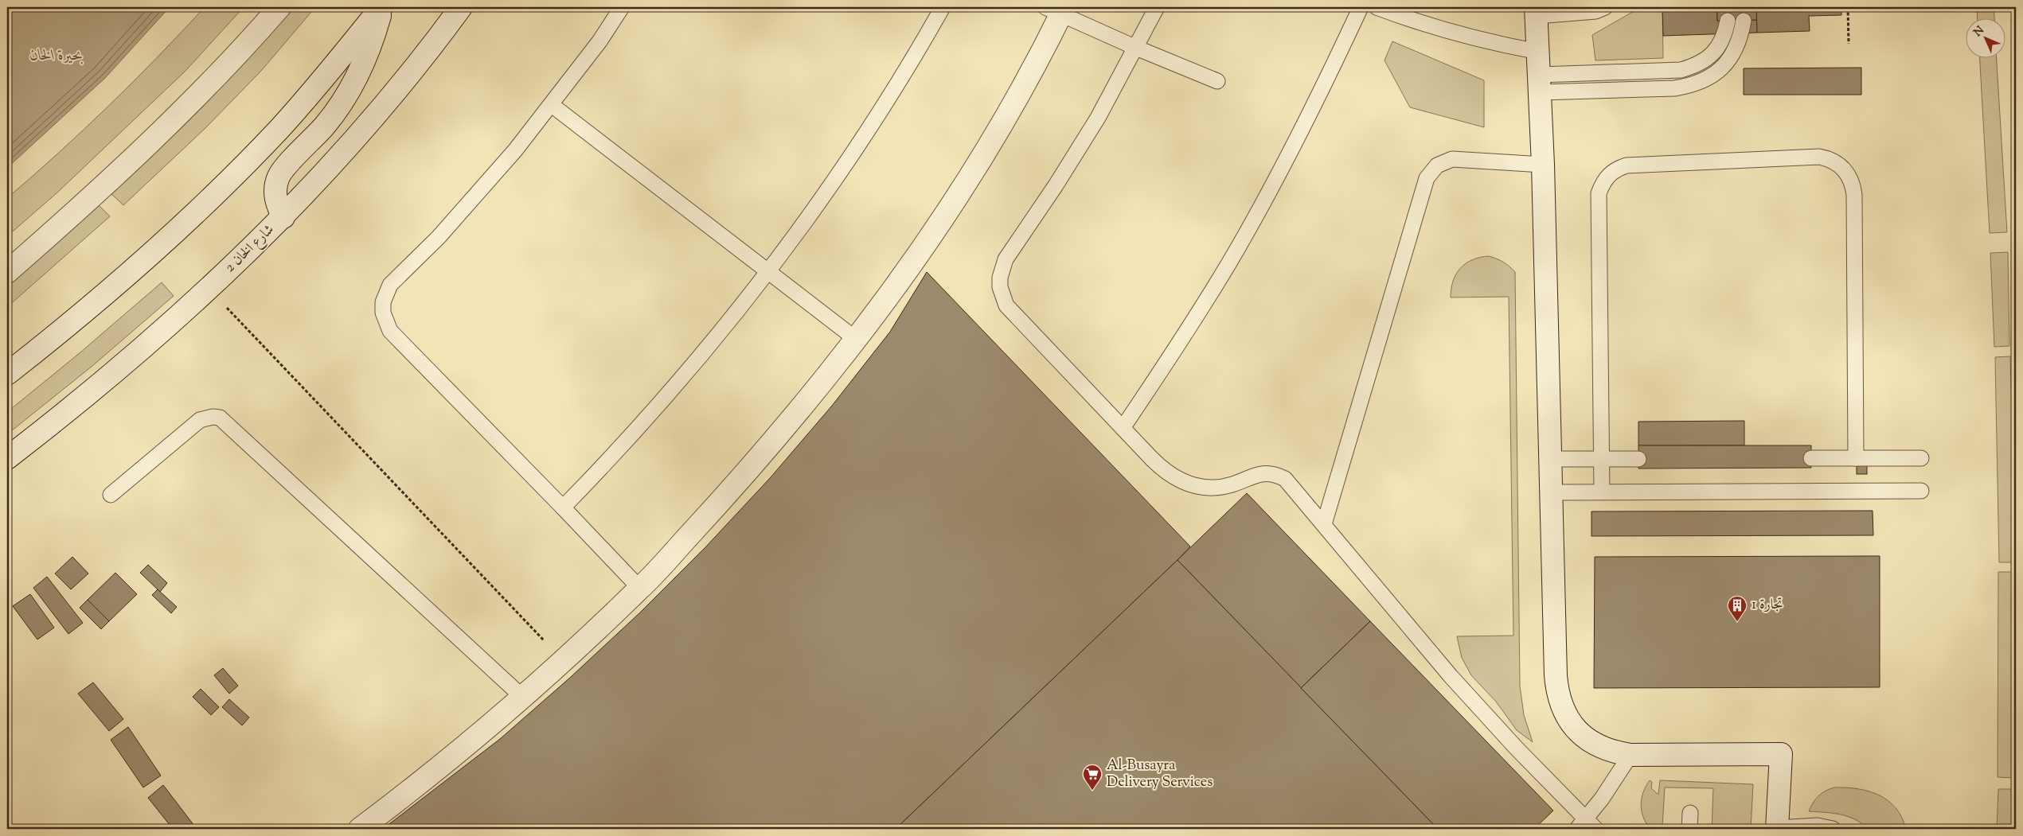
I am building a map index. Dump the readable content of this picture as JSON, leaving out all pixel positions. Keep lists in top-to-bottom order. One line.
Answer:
{"streets":{"street":["شارع الخان 2"]},"water":["بحيرة الخان"],"places":{"building":["تجارة 1"],"supermarket":["Al-Busayra Delivery Services"]},"north":"top left"}
